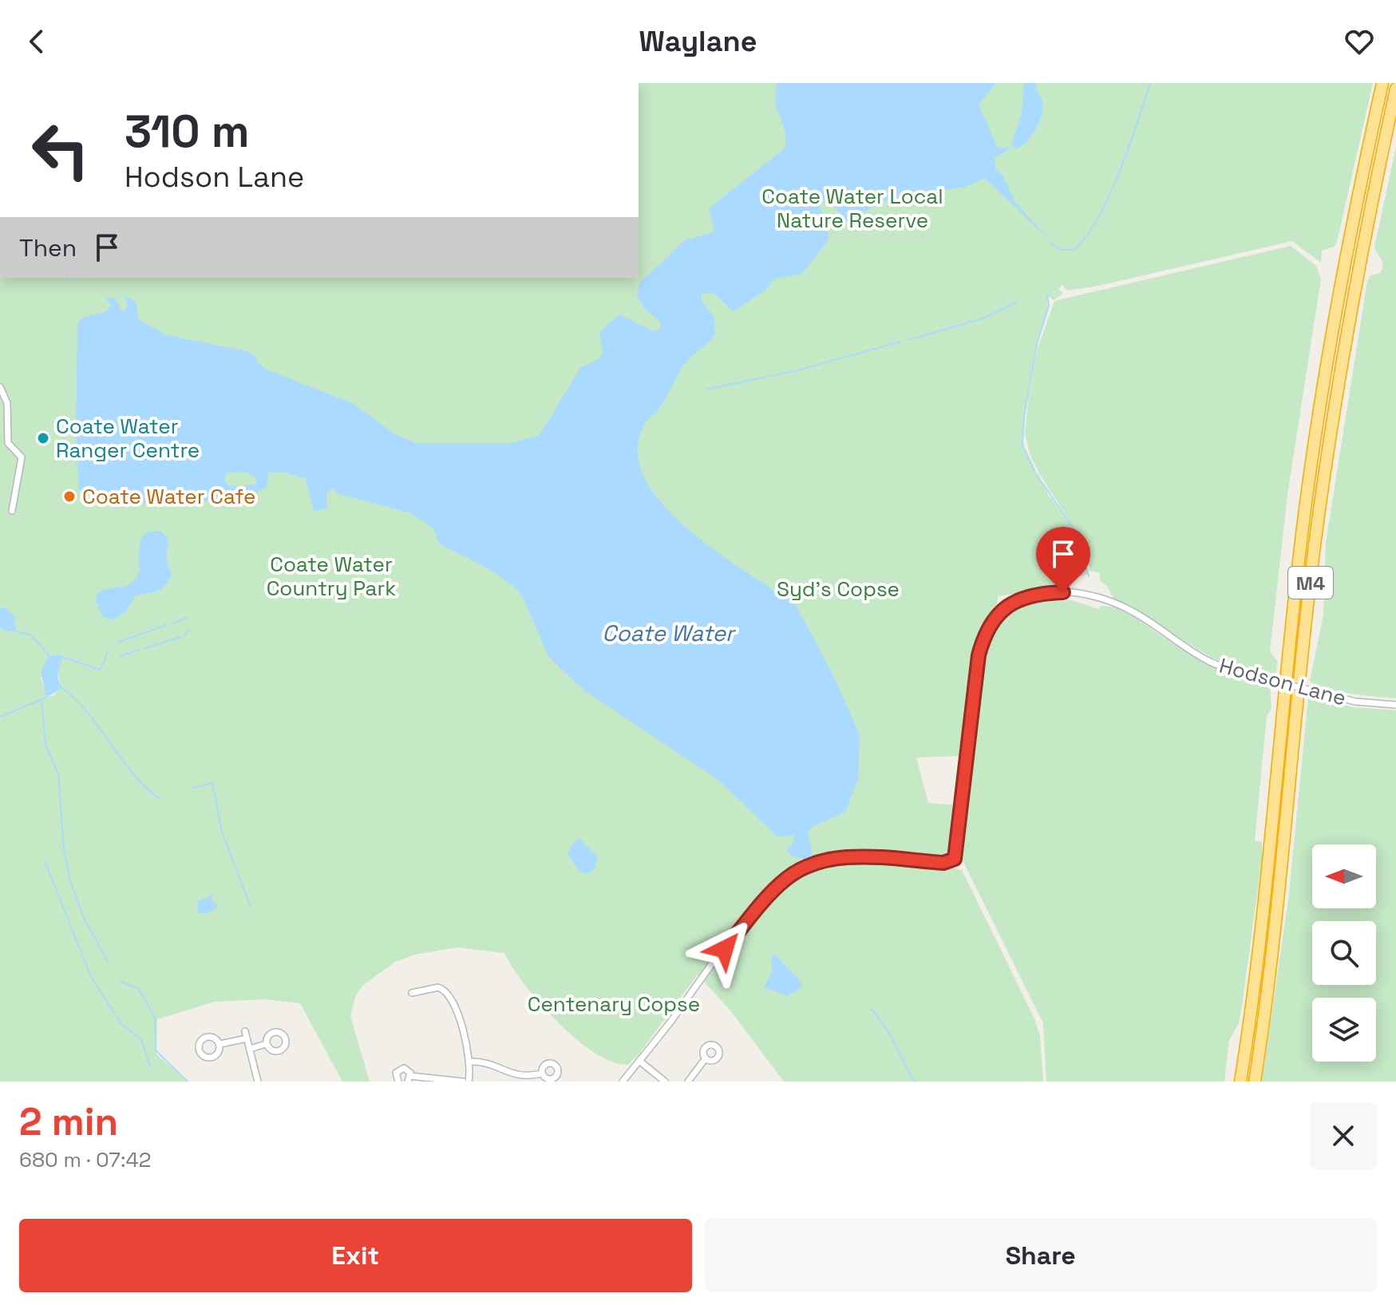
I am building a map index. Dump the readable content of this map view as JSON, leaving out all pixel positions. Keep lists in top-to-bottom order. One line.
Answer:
{"streets":{"highway":["M4"],"street":["Hodson Lane"]},"water":["Coate Water"],"parks":["Coate Water Local Nature Reserve","Coate Water Country Park","Syd's Copse","Centenary Copse"],"places":["Coate Water Ranger Centre","Coate Water Cafe"],"north":"left","page":{"header":"Waylane","turn":["310 m","Hodson Lane"],"then":"Then","heading":["2 min","680 m · 07:42"],"buttons":["Exit","Share"]}}
